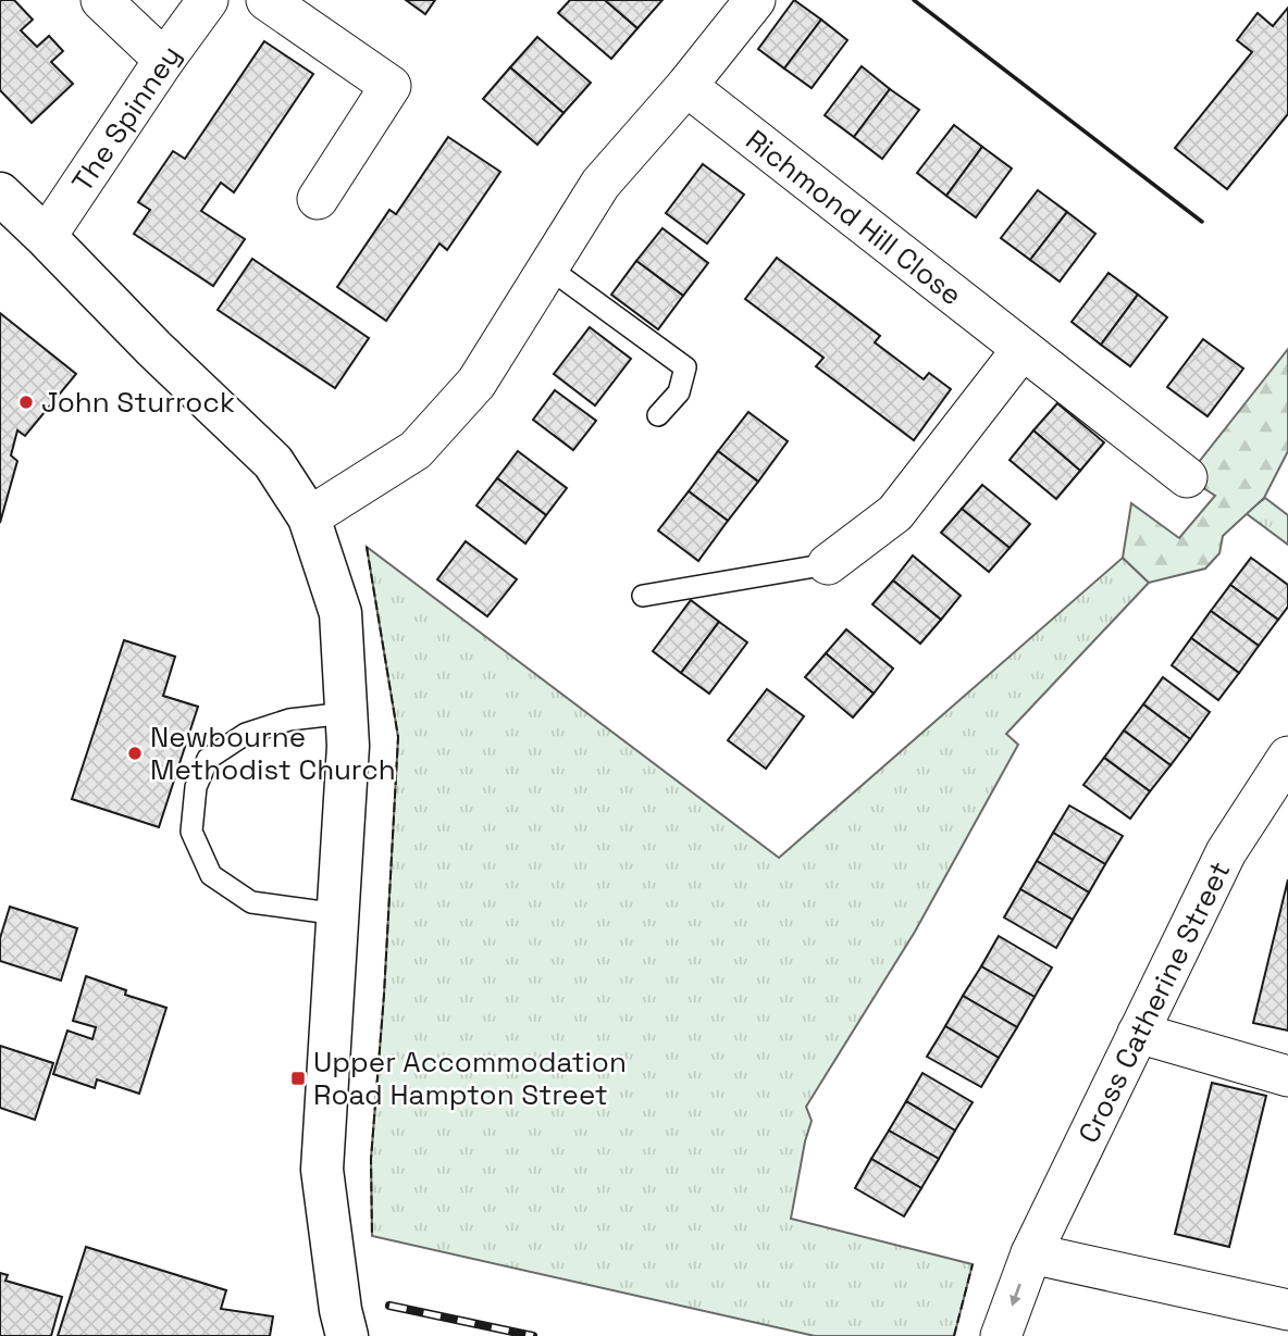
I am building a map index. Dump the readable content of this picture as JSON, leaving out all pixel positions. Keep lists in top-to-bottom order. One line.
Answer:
{"streets":{"street":["The Spinney","Richmond Hill Close","Cross Catherine Street"]},"places":{"other":["John Sturrock","Newbourne Methodist Church"],"transit":["Upper Accommodation Road Hampton Street"]}}
